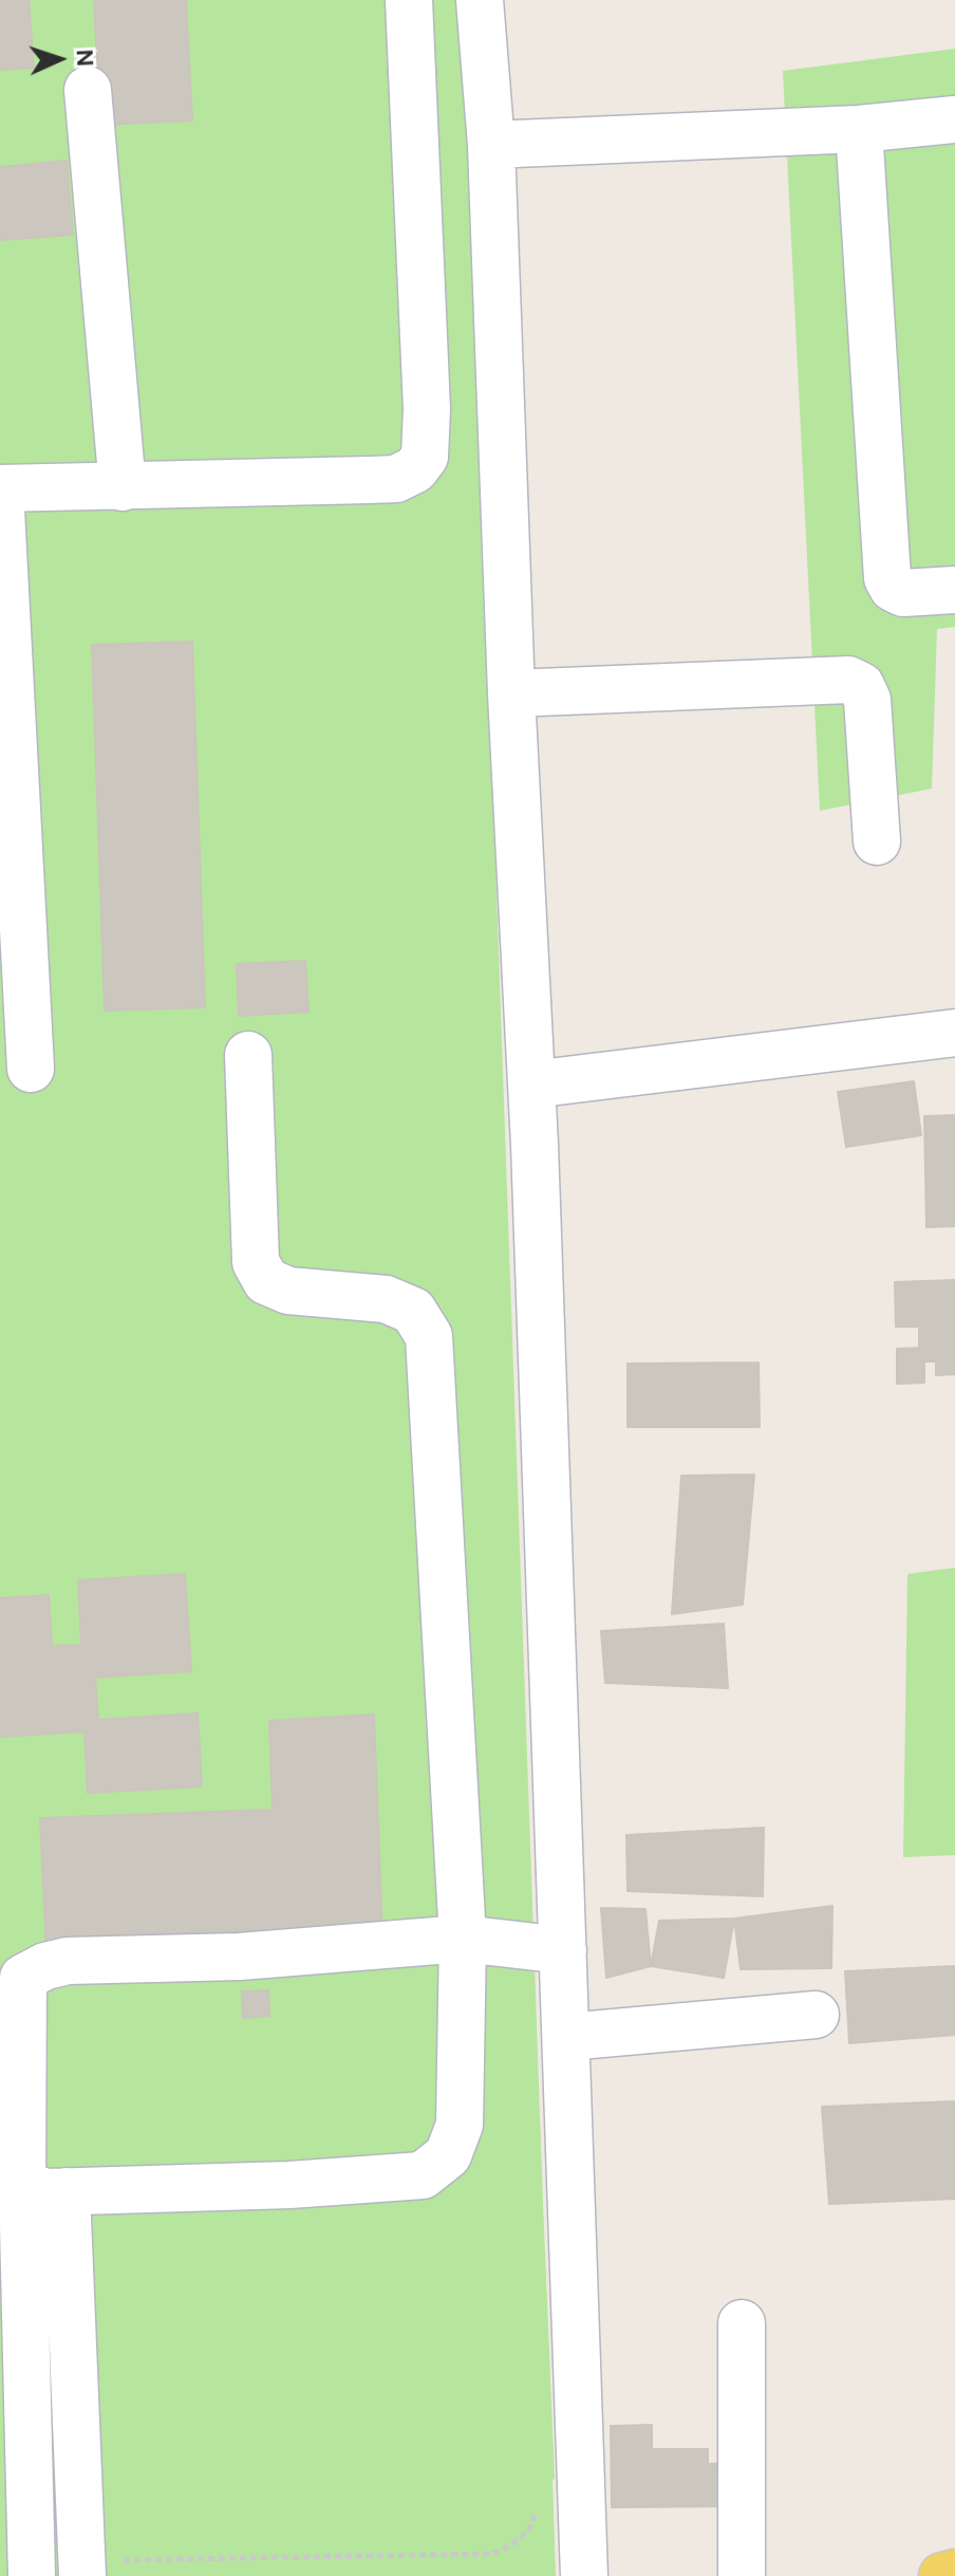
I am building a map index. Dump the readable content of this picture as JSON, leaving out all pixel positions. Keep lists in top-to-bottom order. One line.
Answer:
{"north":"right"}
